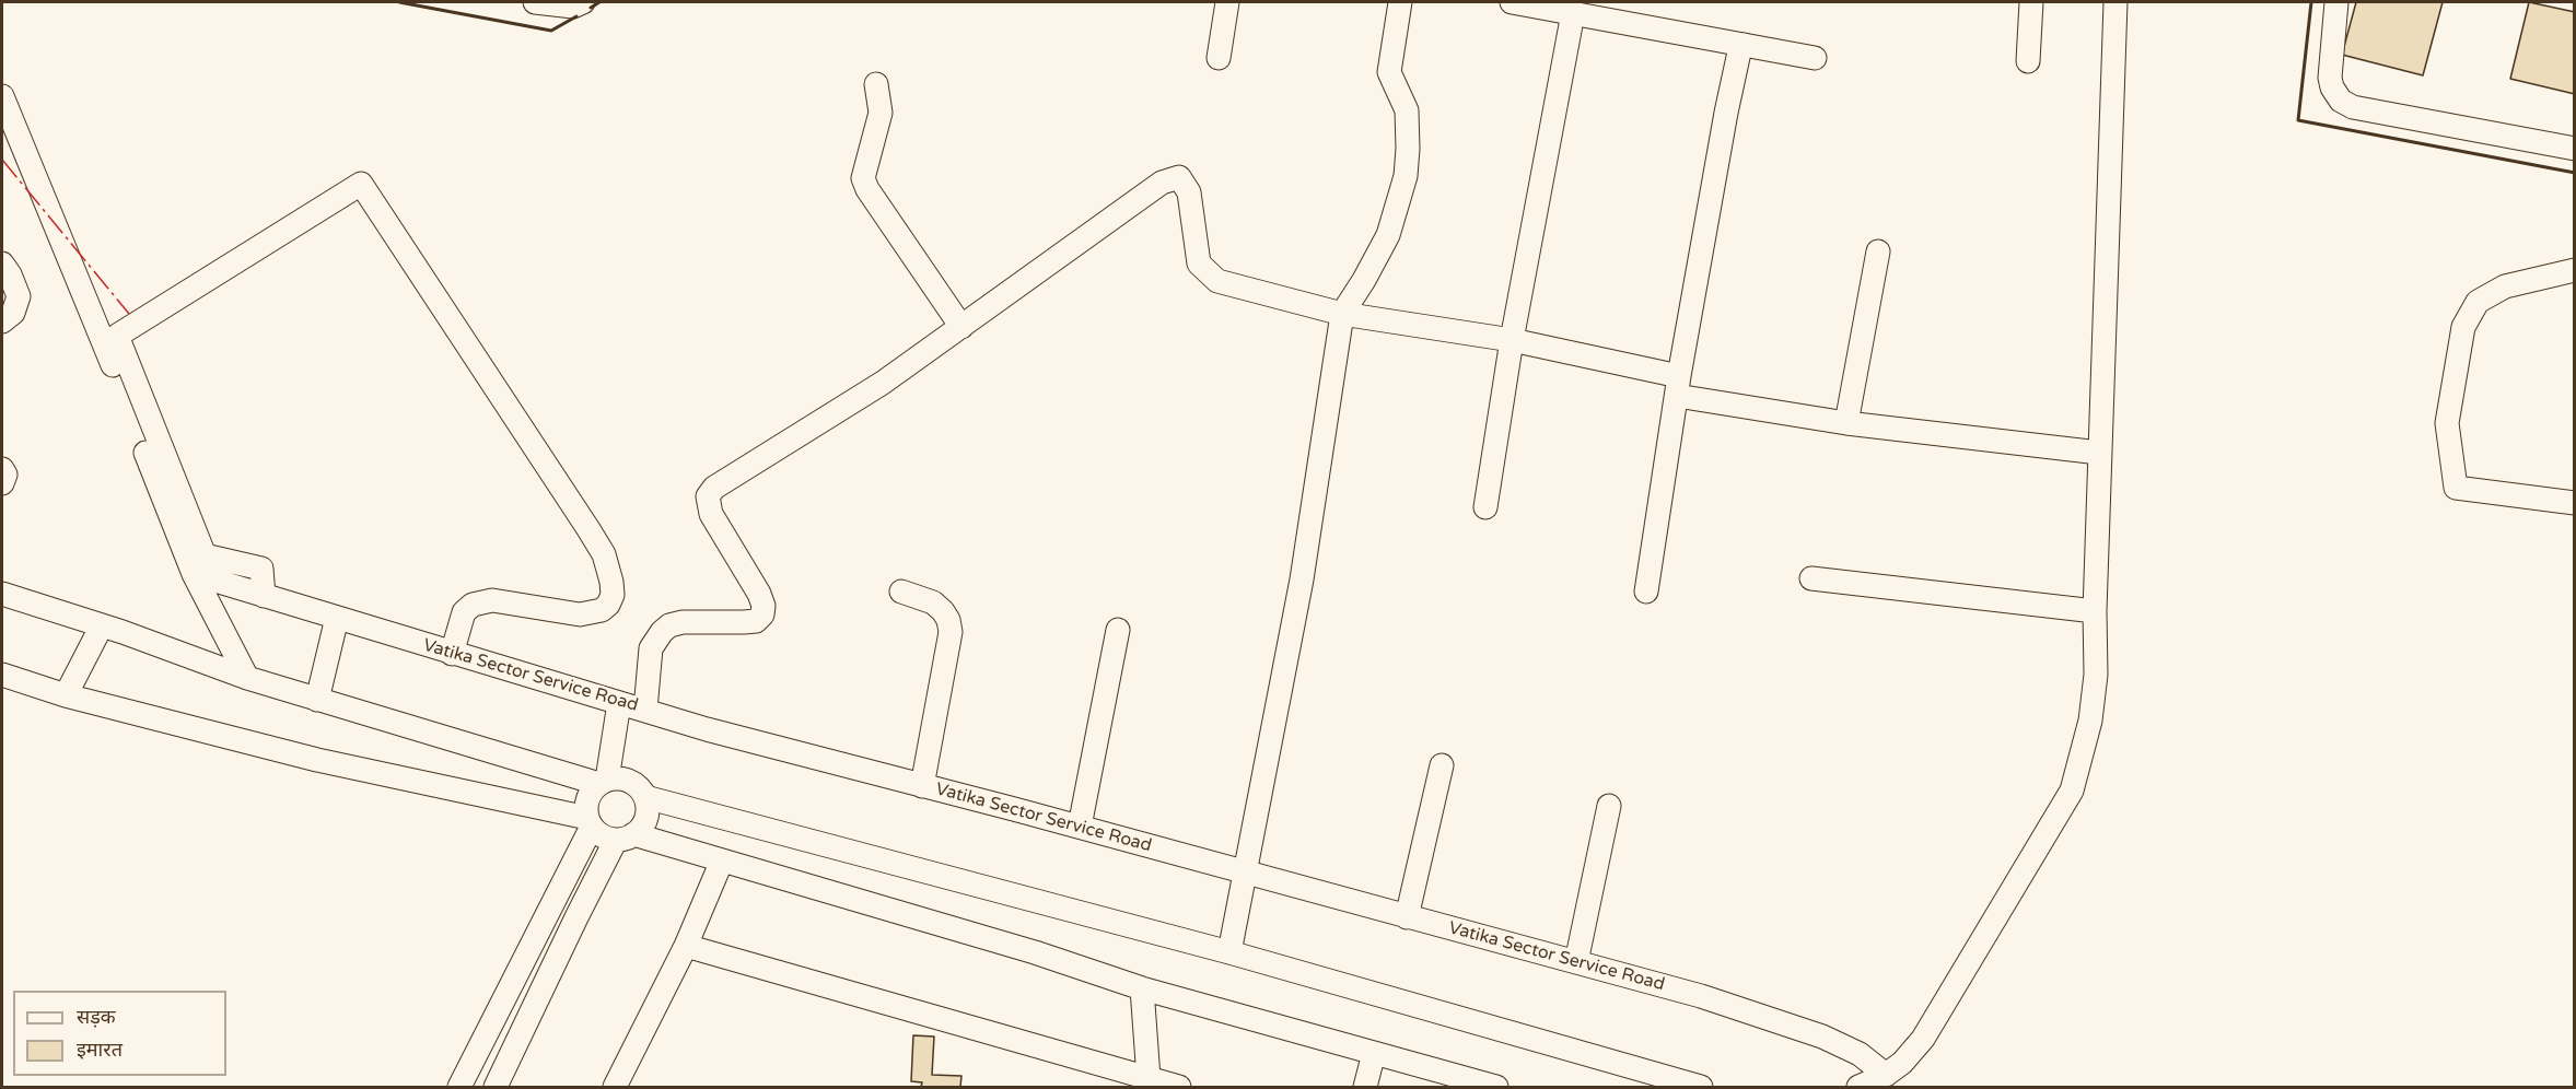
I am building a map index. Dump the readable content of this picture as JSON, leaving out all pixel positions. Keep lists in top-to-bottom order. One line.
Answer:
{"streets":{"street":["Vatika Sector Service Road"]},"legend":["सड़क","इमारत"]}
